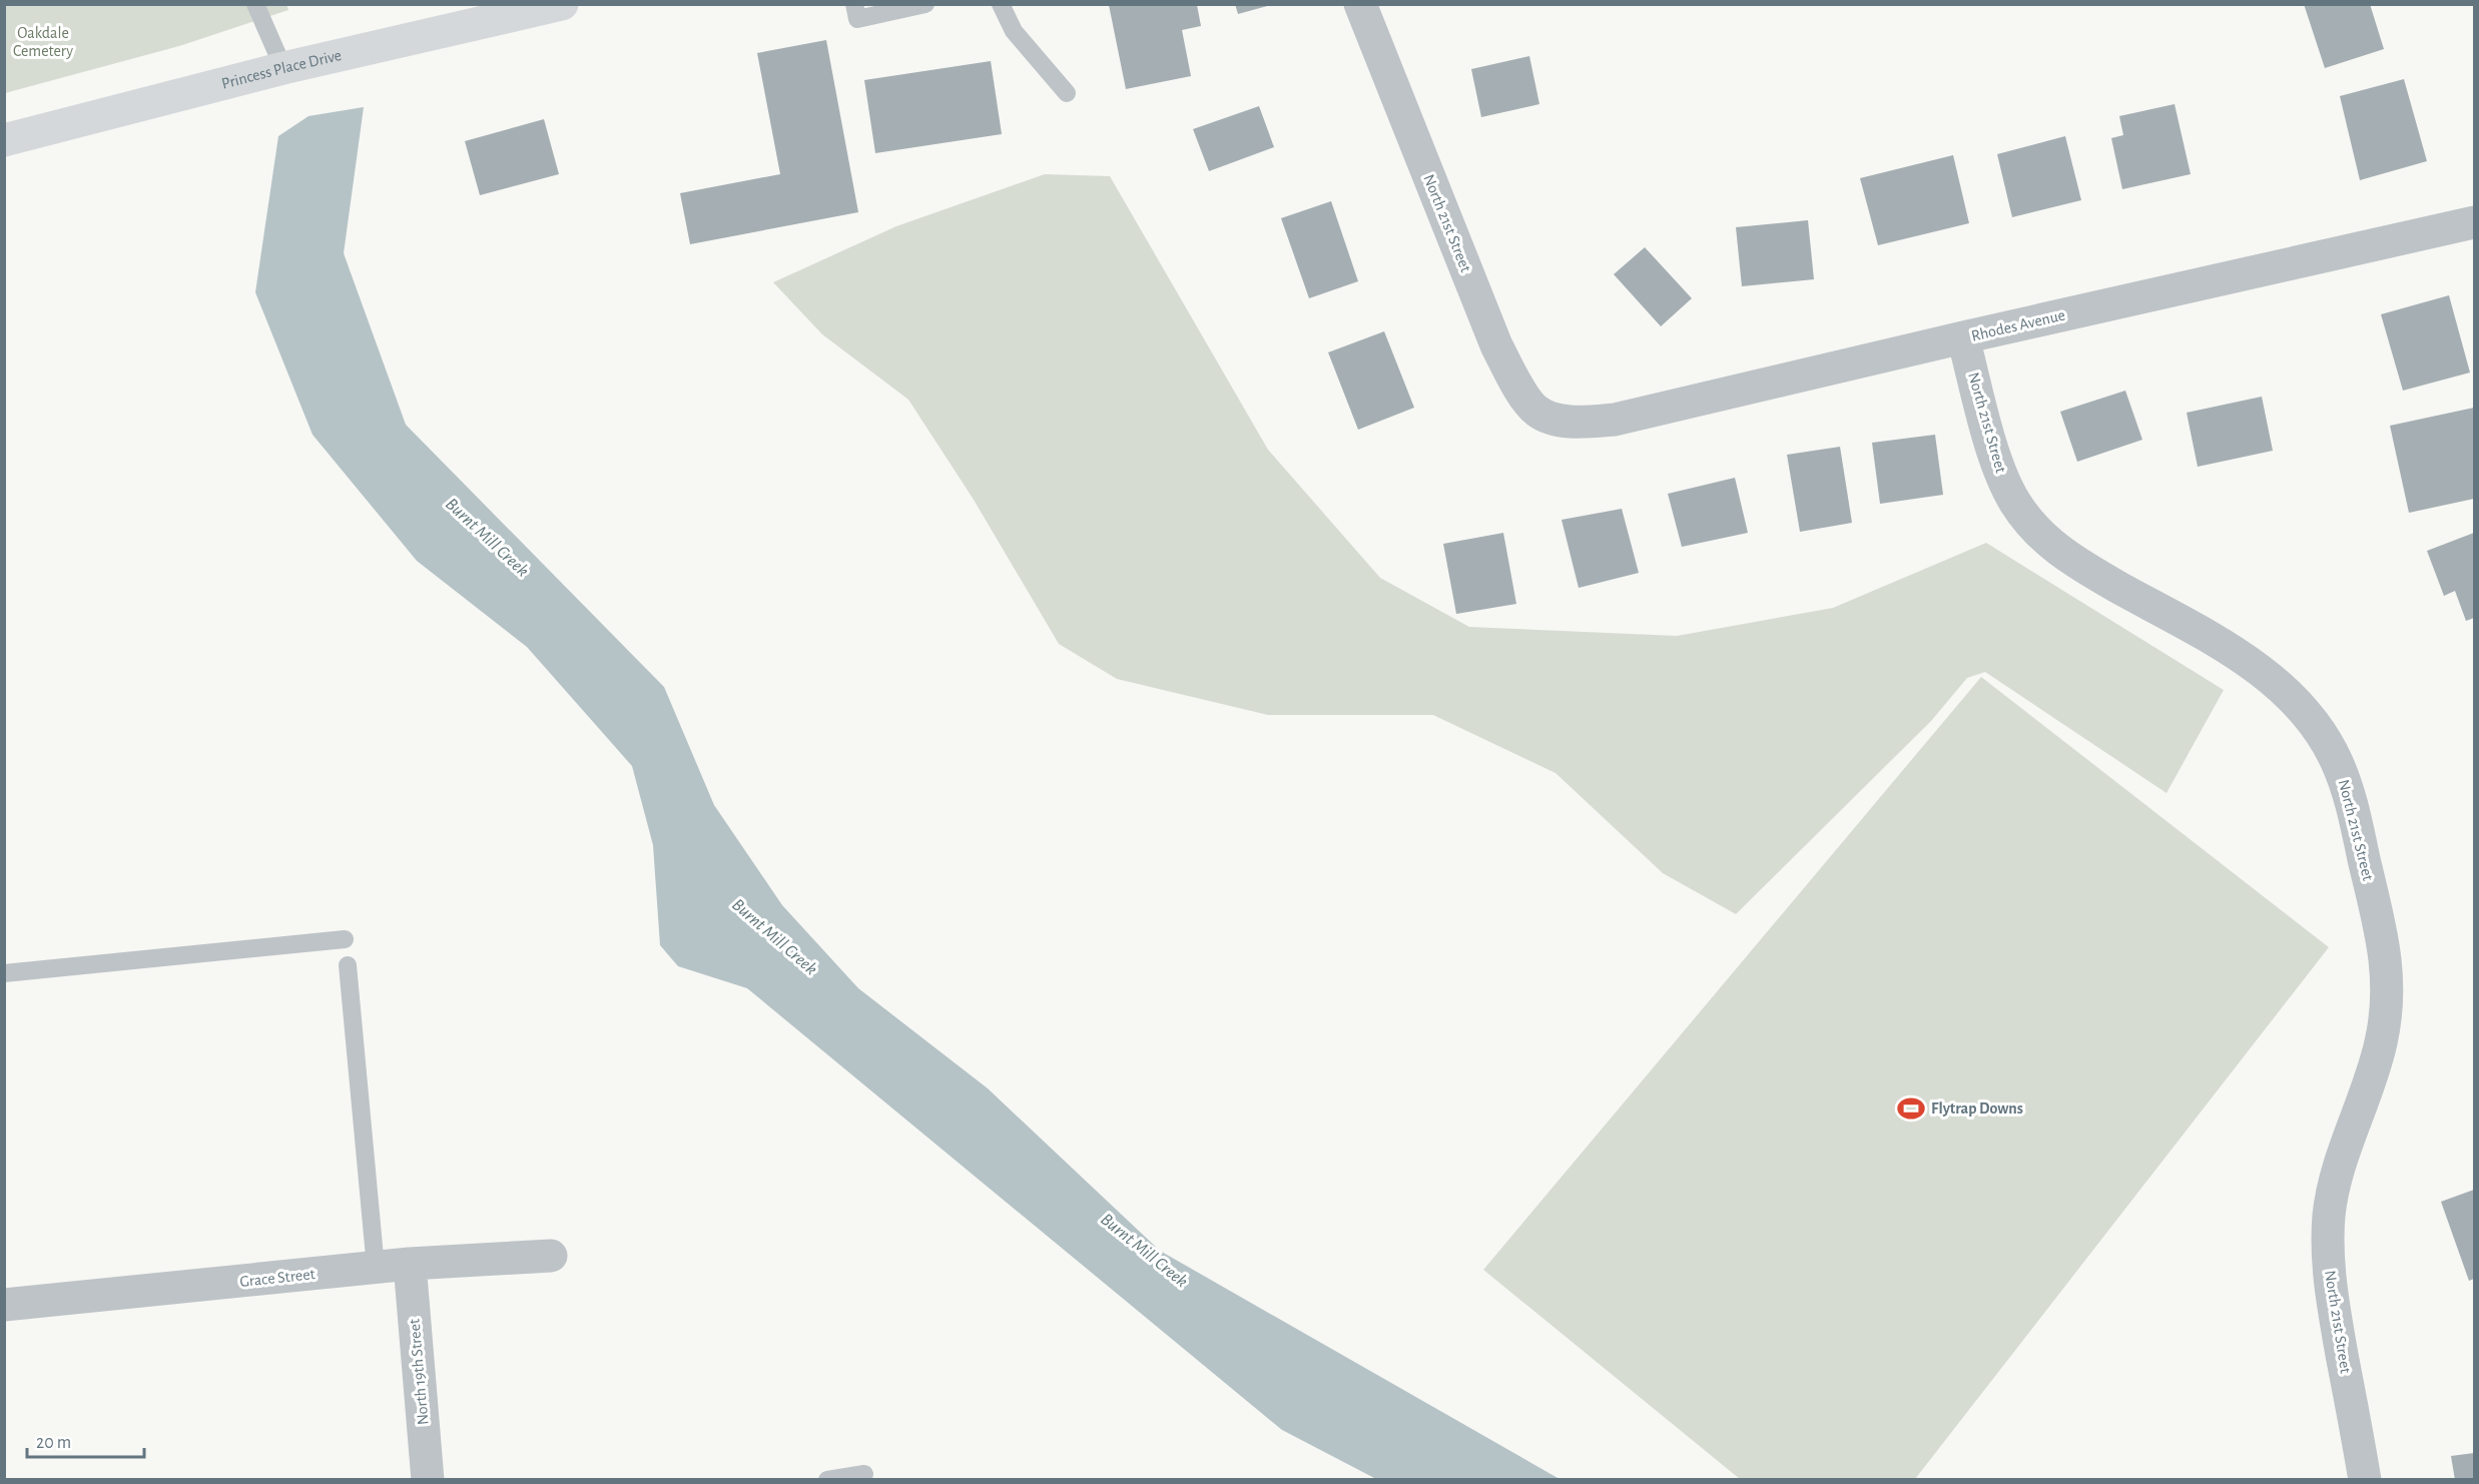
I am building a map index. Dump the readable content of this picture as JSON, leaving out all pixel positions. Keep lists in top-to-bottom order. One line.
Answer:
{"streets":{"street":["Princess Place Drive","North 21st Street","Rhodes Avenue","Grace Street","North 19th Street"]},"crossings":[["North 21st Street","Rhodes Avenue"],["Grace Street","North 19th Street"]],"water":["Burnt Mill Creek"],"parks":["Oakdale Cemetery"],"places":{"sports":["Flytrap Downs"]},"scale_bar":"20 m"}
